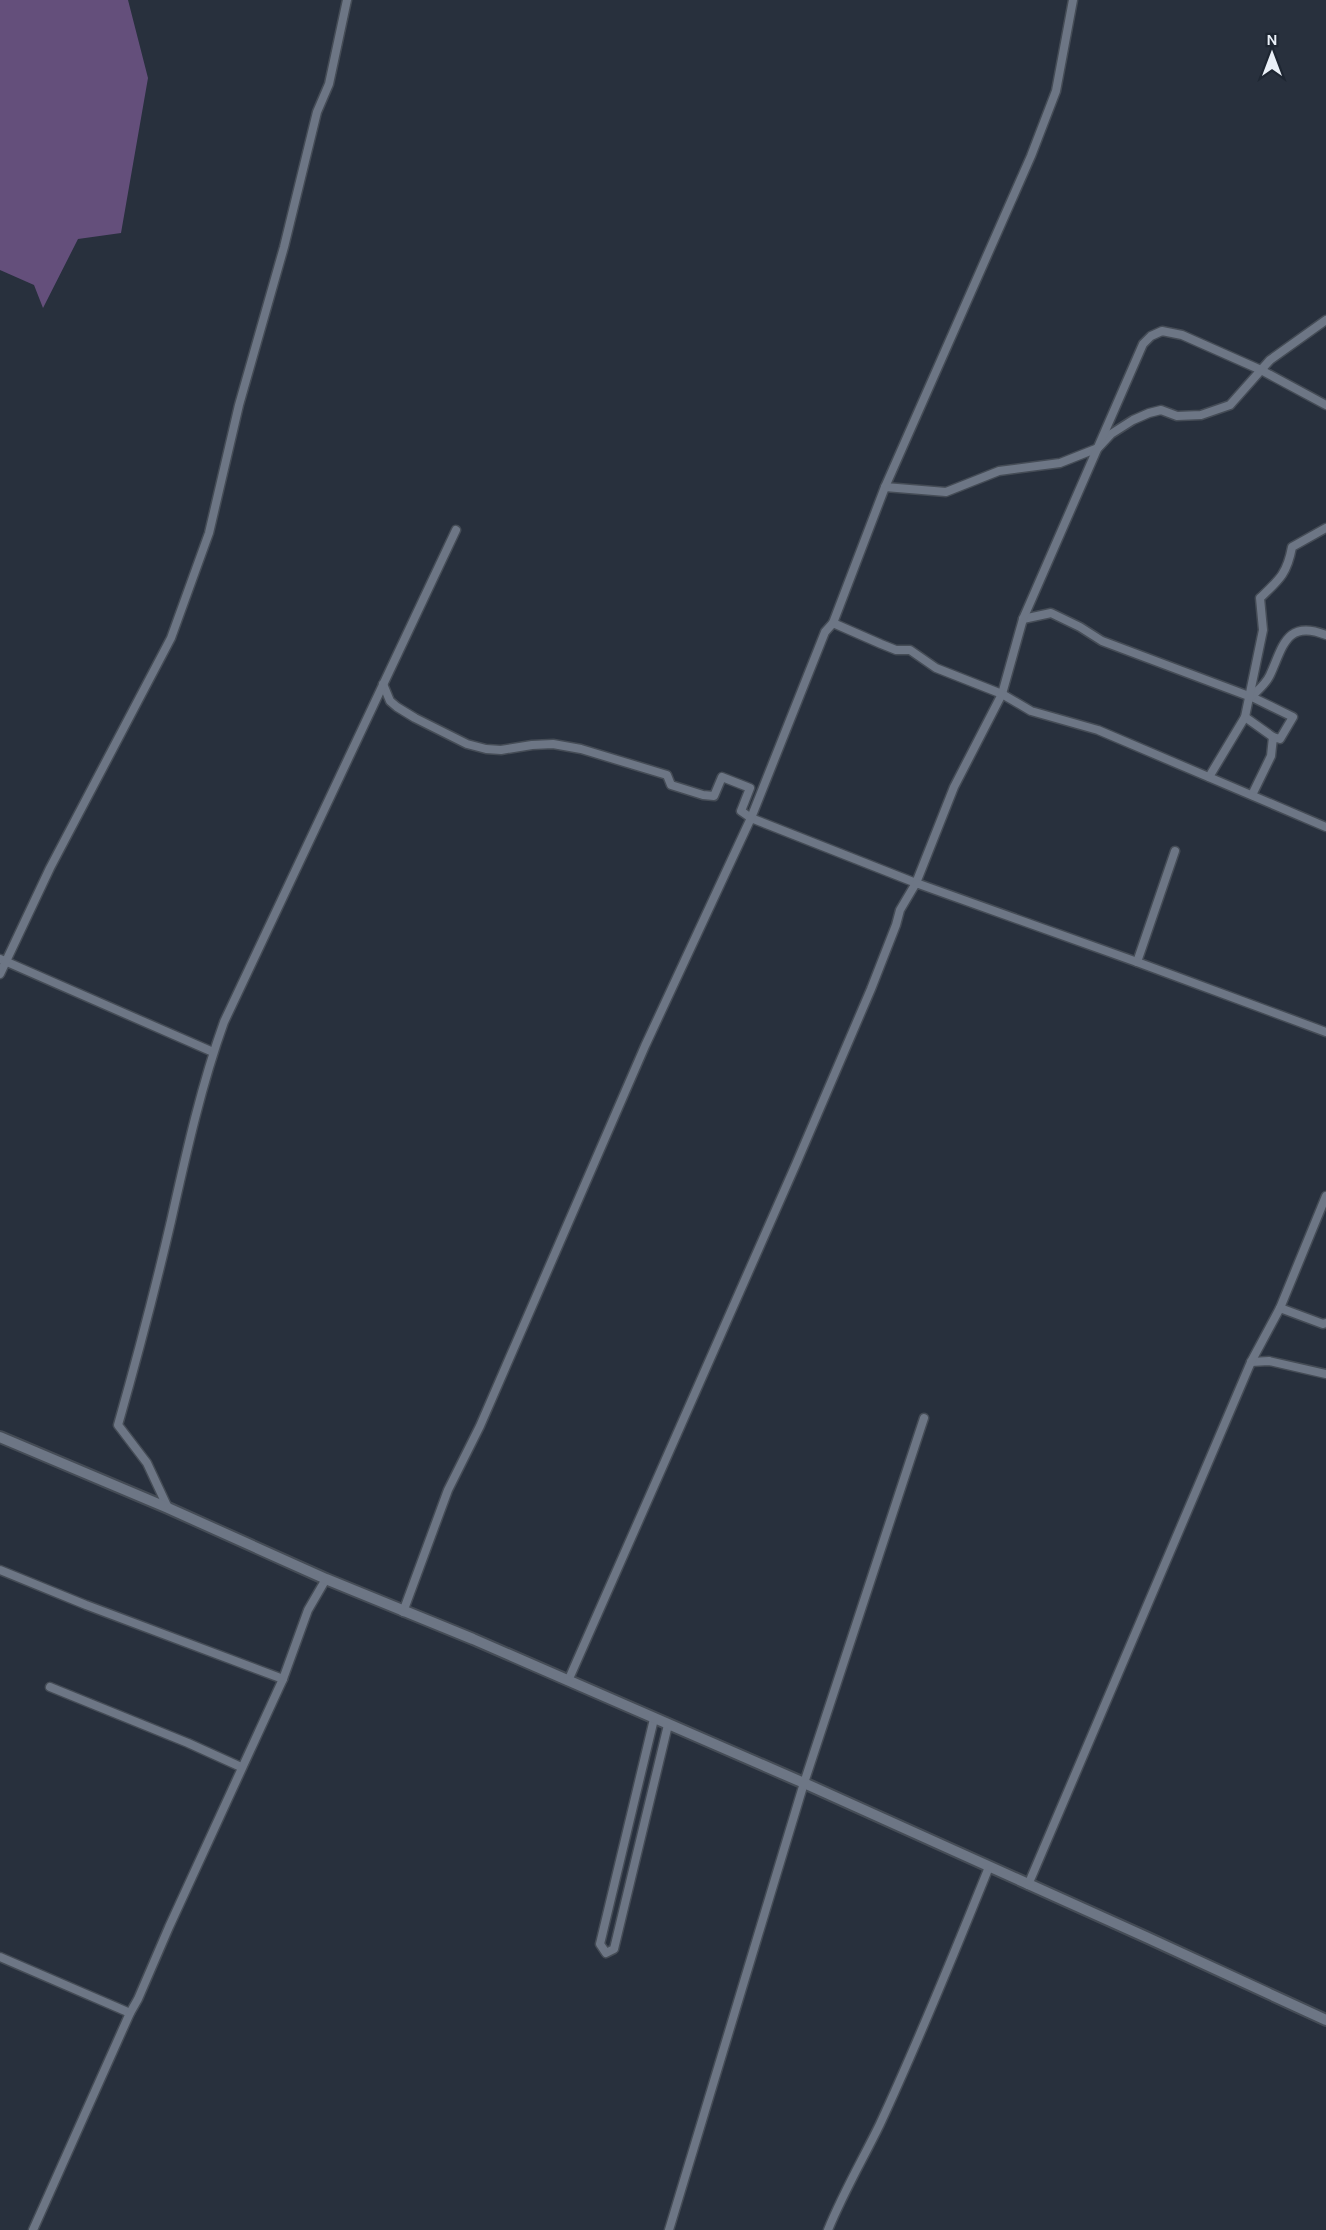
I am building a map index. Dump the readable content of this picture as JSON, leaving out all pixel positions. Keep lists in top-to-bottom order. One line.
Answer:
{"north":"top"}
